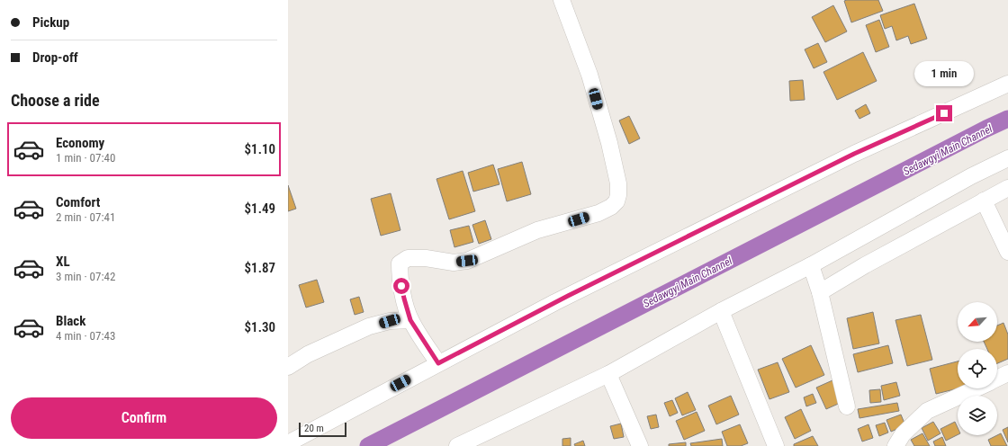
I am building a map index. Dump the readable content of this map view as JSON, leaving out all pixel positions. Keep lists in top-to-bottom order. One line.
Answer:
{"water":["Sedawgyi Main Channel"],"scale_bar":"20 m","north":"bottom left","page":{"banner":["Pickup","Drop-off"],"bubble":"1 min","heading":"Choose a ride","list":[{"name":"Economy","note":"1 min · 07:40","value":"$1.10"},{"name":"Comfort","note":"2 min · 07:41","value":"$1.49"},{"name":"XL","note":"3 min · 07:42","value":"$1.87"},{"name":"Black","note":"4 min · 07:43","value":"$1.30"}],"buttons":"Confirm","scale":"20 m"}}
